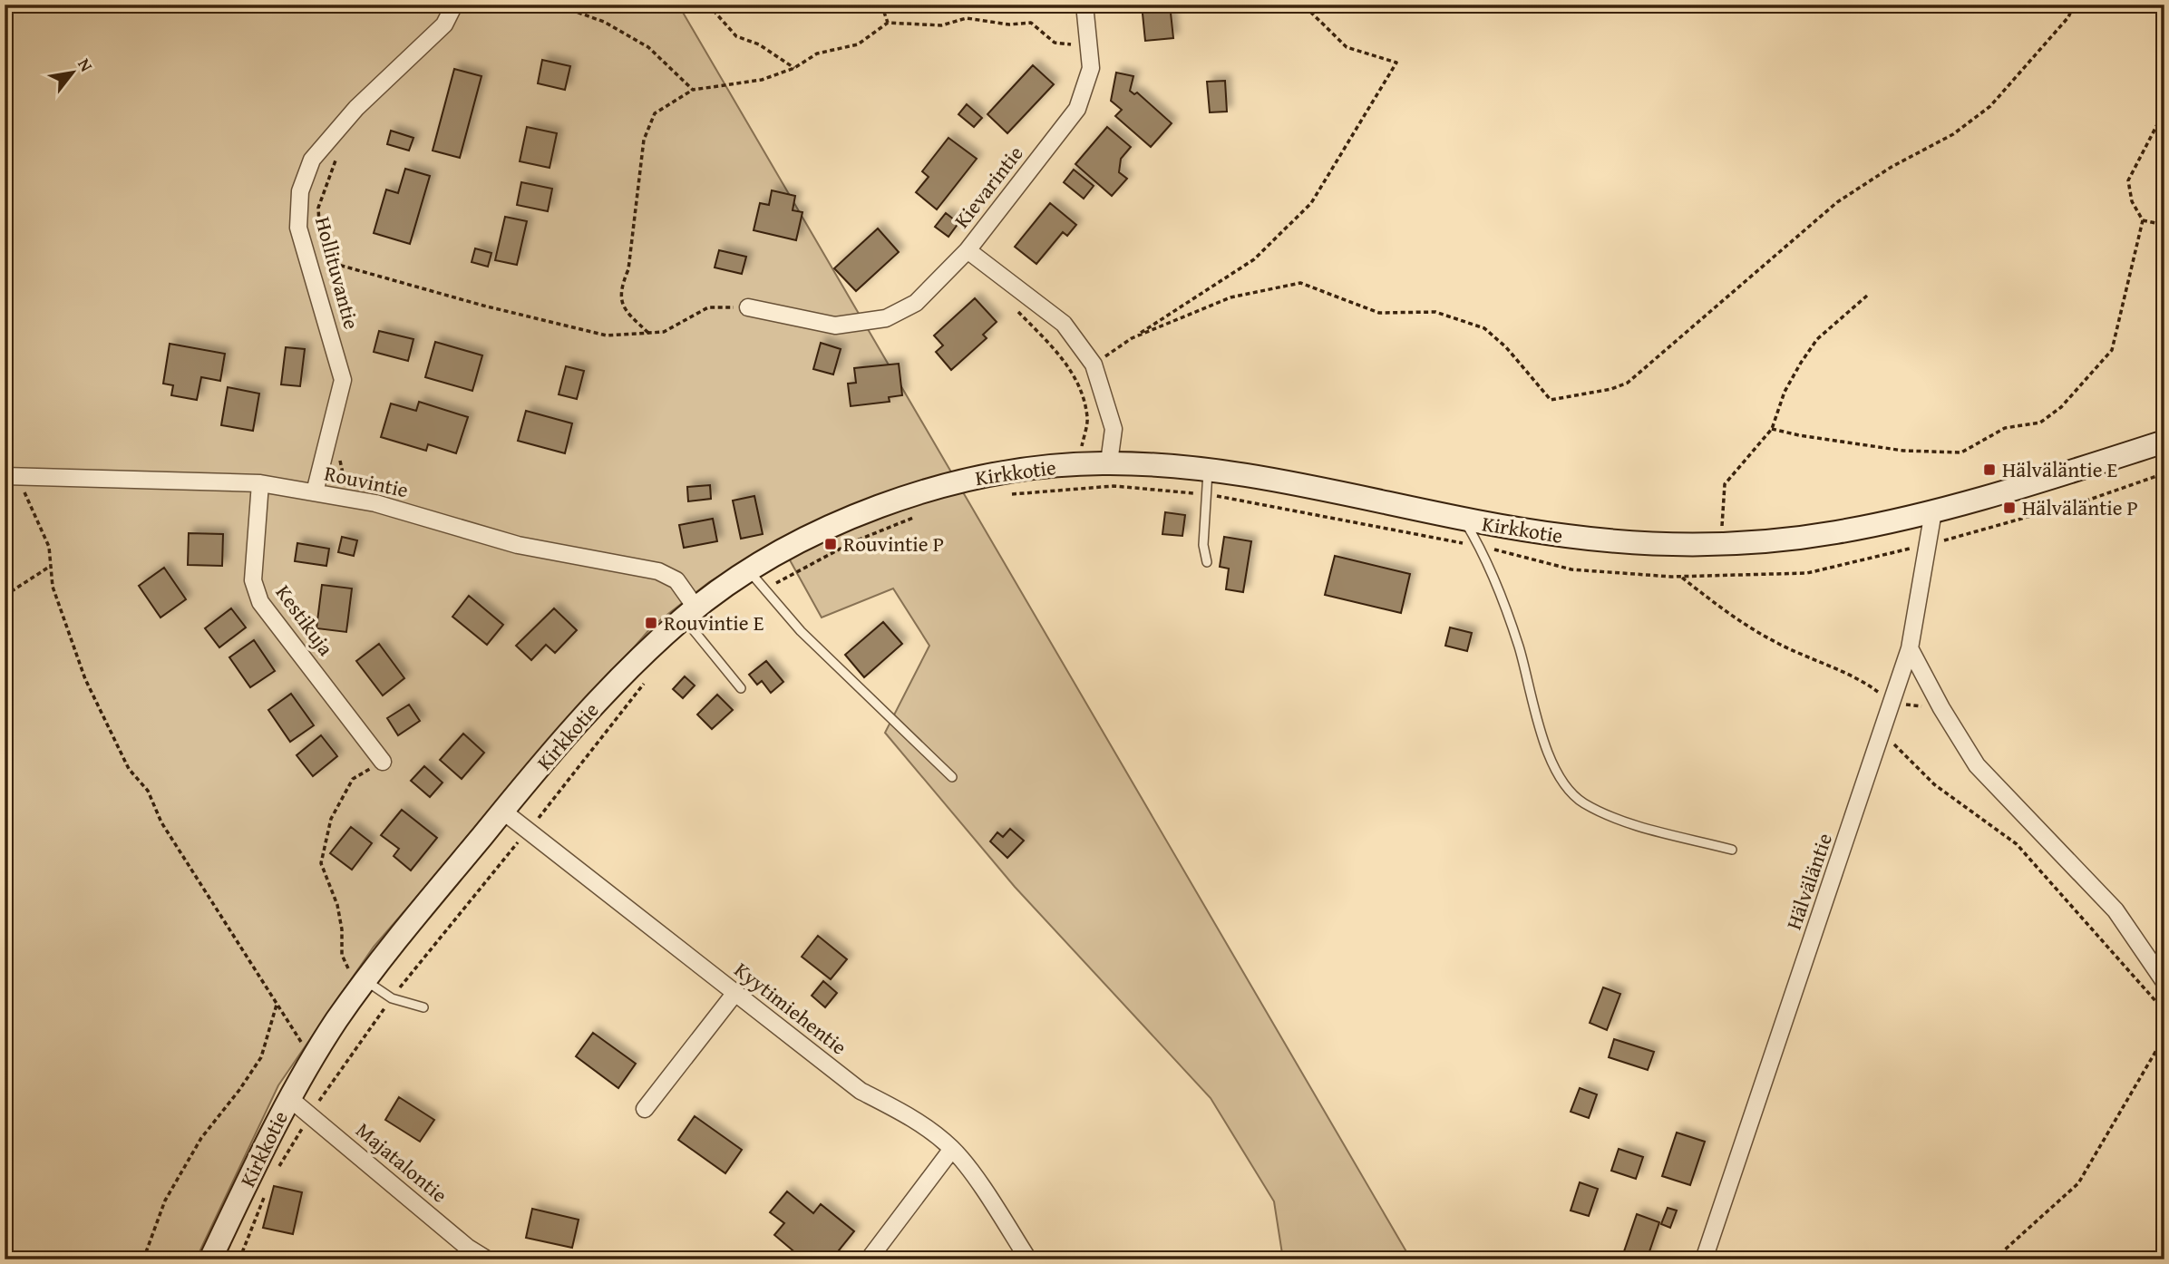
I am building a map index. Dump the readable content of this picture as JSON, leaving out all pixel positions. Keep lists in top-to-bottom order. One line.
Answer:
{"streets":{"street":["Kievarintie","Hollituvantie","Kirkkotie","Rouvintie","Kestikuja","Hälväläntie","Kyytimiehentie","Majatalontie"]},"crossings":[["Kievarintie","Kirkkotie"],["Hollituvantie","Rouvintie"],["Kirkkotie","Rouvintie"],["Kirkkotie","Hälväläntie"],["Kirkkotie","Kyytimiehentie"],["Kirkkotie","Majatalontie"],["Rouvintie","Kestikuja"]],"places":{"transit":["Hälväläntie E","Hälväläntie P","Rouvintie P","Rouvintie E"]},"north":"top right"}
